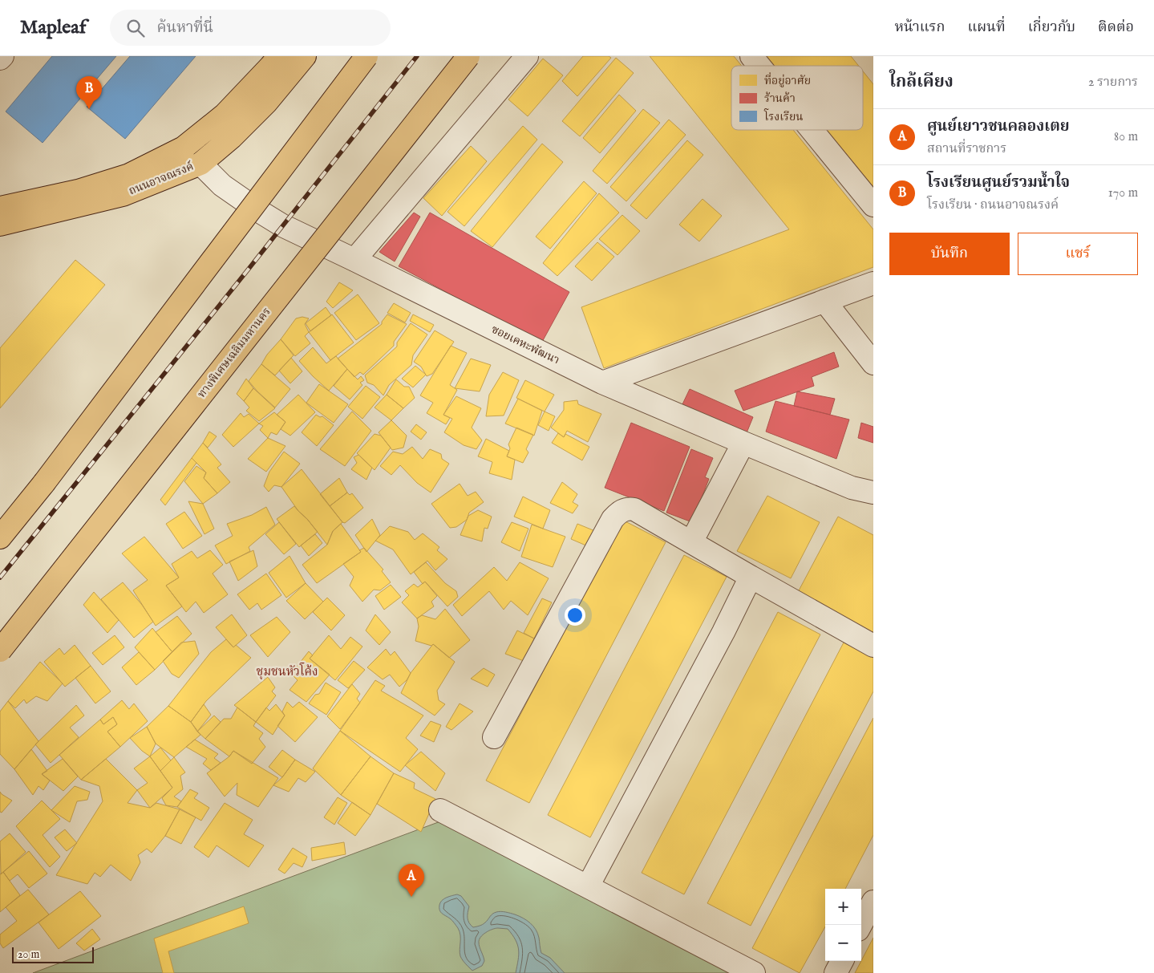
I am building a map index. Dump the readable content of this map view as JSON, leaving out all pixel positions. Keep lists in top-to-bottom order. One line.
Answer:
{"streets":{"main road":["ถนนอาจณรงค์","ทางพิเศษเฉลิมมหานคร"],"street":["ซอยเคหะพัฒนา"]},"crossings":[["ถนนอาจณรงค์","ซอยเคหะพัฒนา"]],"districts":["ชุมชนหัวโค้ง"],"legend":["ที่อยู่อาศัย","ร้านค้า","โรงเรียน"],"scale_bar":"20 m","page":{"header":"Mapleaf","search":"ค้นหาที่นี่","nav":["หน้าแรก","แผนที่","เกี่ยวกับ","ติดต่อ"],"heading":["ใกล้เคียง","2 รายการ"],"pins":["B","A"],"list":[{"mark":"A","name":"ศูนย์เยาวชนคลองเตย","note":"สถานที่ราชการ","value":"80 m"},{"mark":"B","name":"โรงเรียนศูนย์รวมน้ำใจ","note":"โรงเรียน · ถนนอาจณรงค์","value":"170 m"}],"buttons":["บันทึก","แชร์"],"map_buttons":["+","−"],"scale":"20 m"}}
